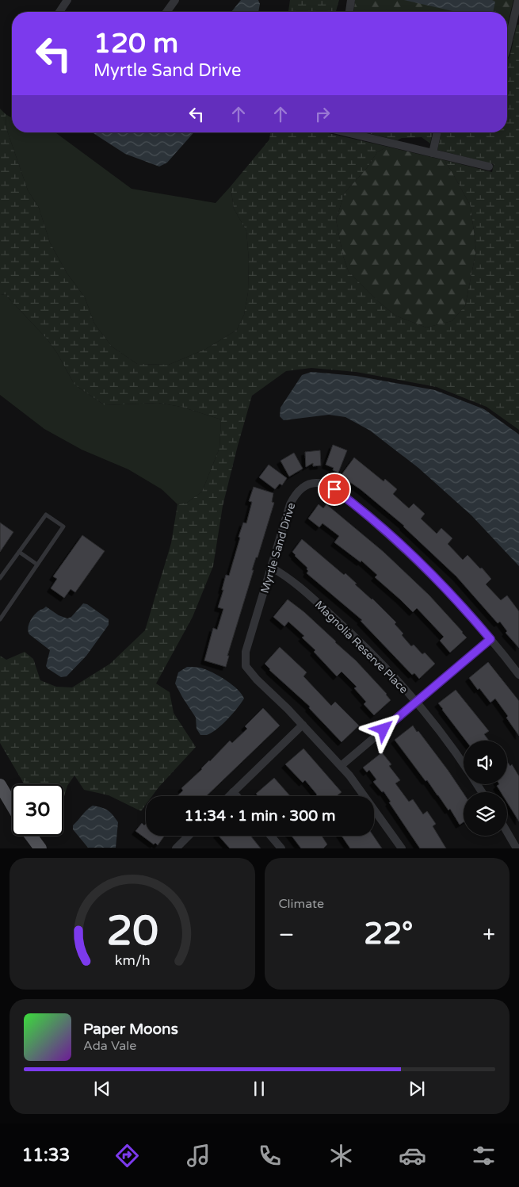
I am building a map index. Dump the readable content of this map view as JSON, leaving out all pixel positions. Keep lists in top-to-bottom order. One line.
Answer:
{"streets":{"street":["Myrtle Sand Drive","Magnolia Reserve Place"]},"crossings":[["Myrtle Sand Drive","Magnolia Reserve Place"]],"page":{"turn":["120 m","Myrtle Sand Drive"],"limit":"30","trip":"11:34 · 1 min · 300 m","tile":"Climate","heat":["−","22°","+"],"song":["Paper Moons","Ada Vale"],"tabs":"11:33","gauge":["20","km/h"]}}
